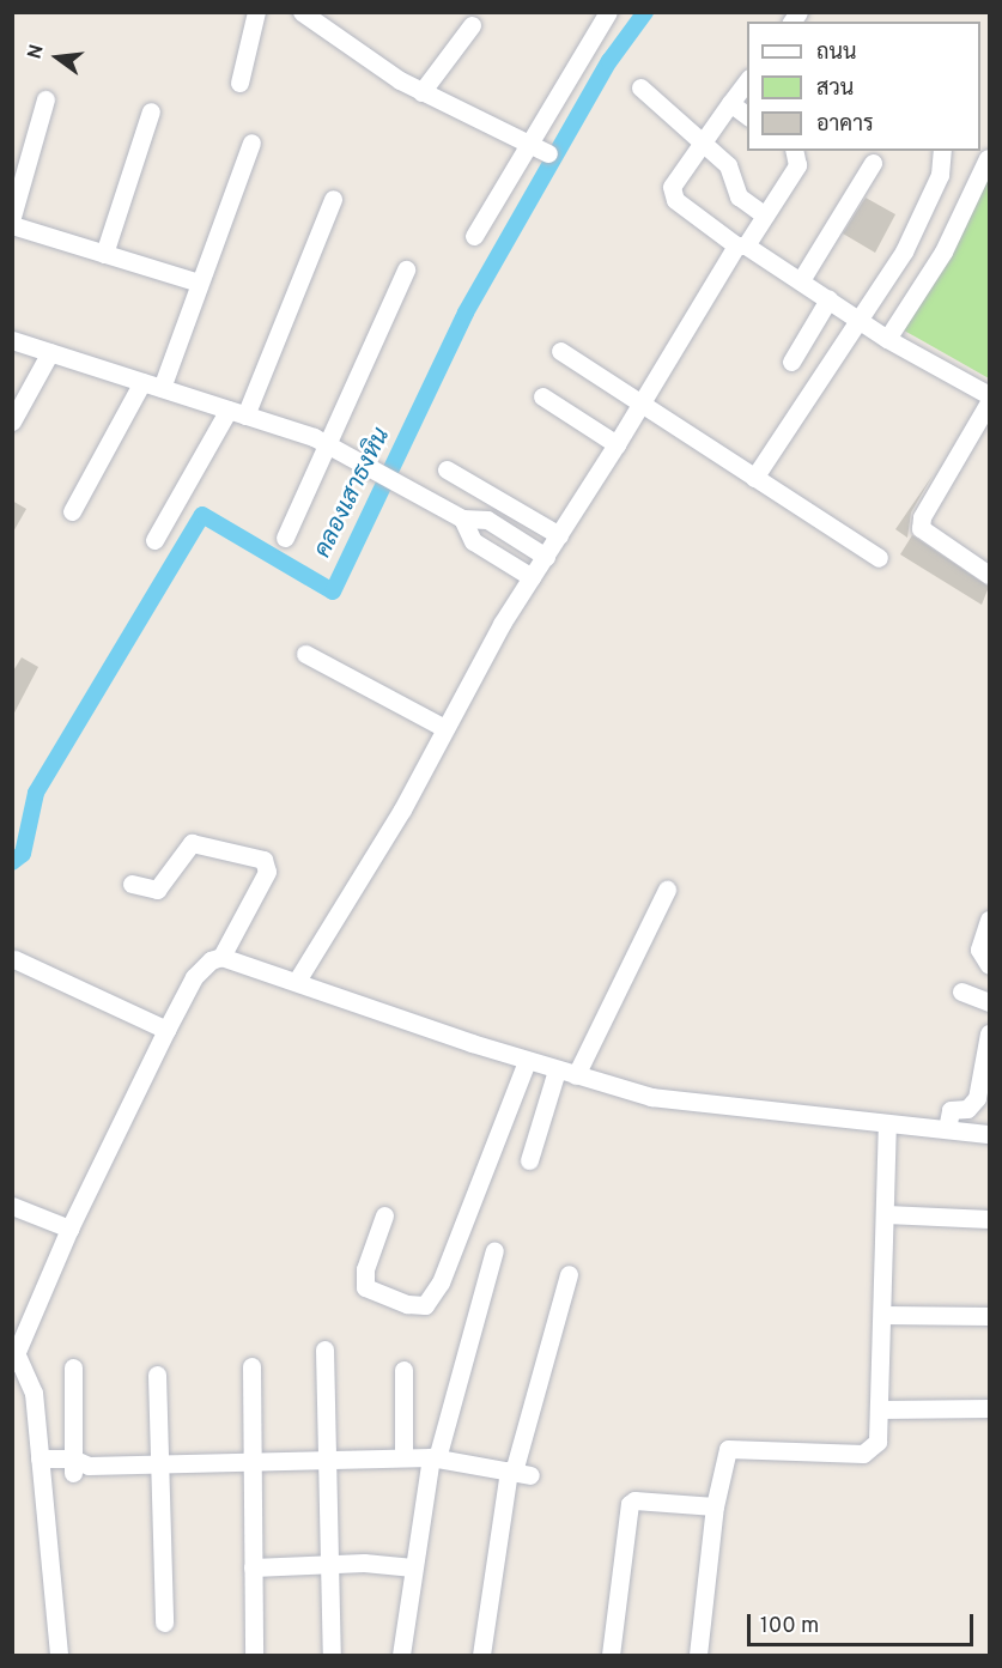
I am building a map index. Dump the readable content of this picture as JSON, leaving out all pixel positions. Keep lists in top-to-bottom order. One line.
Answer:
{"water":["คลองเสาธงหิน"],"legend":["ถนน","สวน","อาคาร"],"scale_bar":"100 m","north":"left"}
